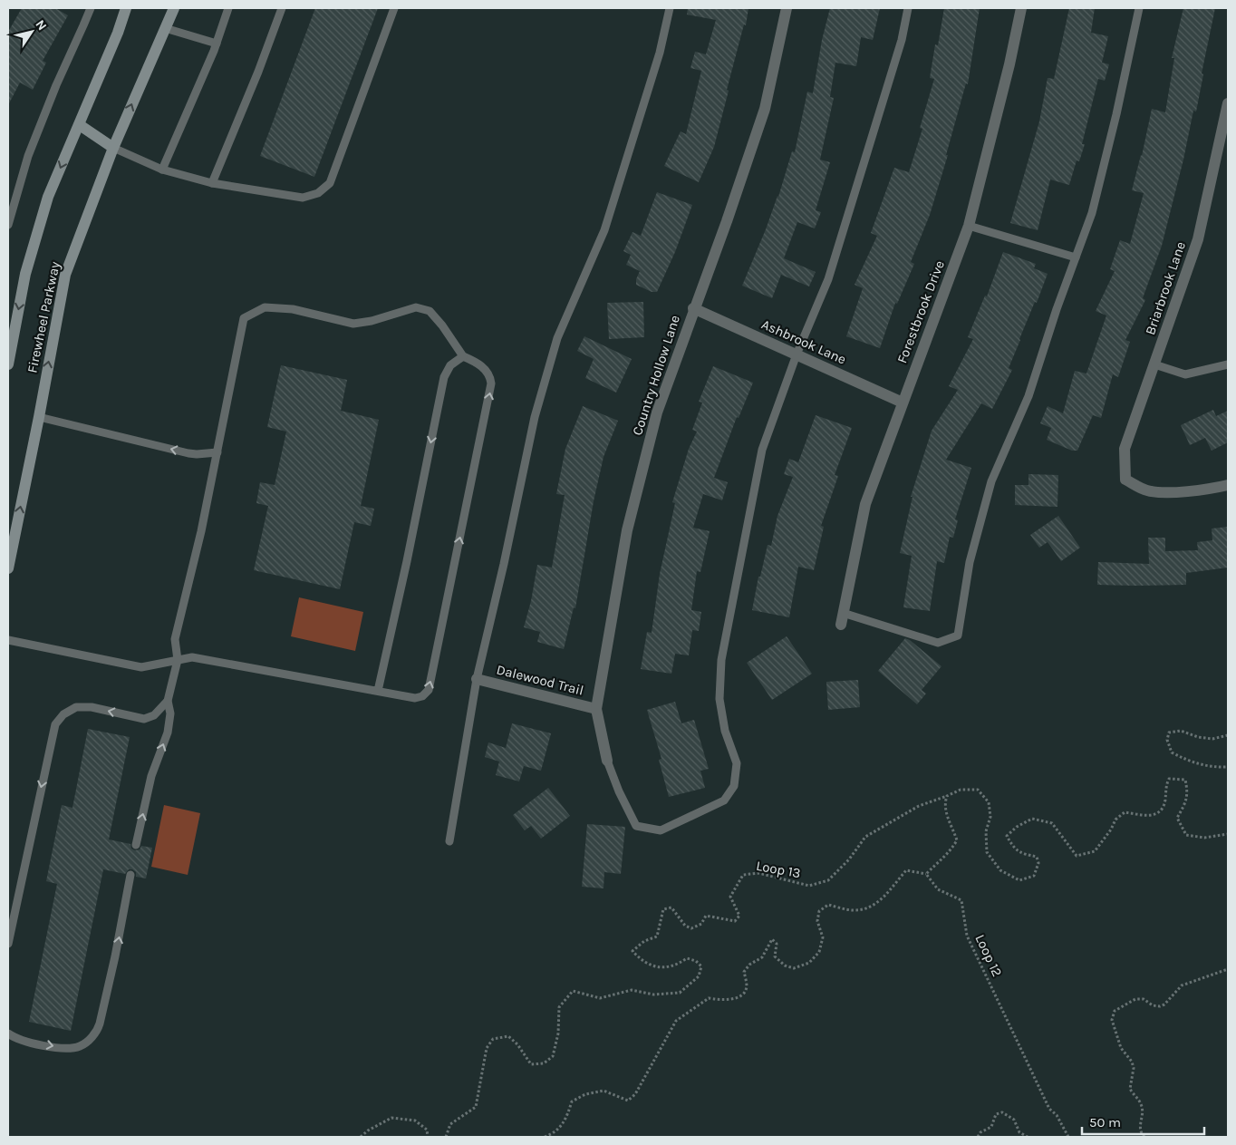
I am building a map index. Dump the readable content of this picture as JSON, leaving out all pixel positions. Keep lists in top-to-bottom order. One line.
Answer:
{"streets":{"main road":["Firewheel Parkway"],"street":["Briarbrook Lane","Forestbrook Drive","Ashbrook Lane","Country Hollow Lane","Dalewood Trail"],"path":["Loop 13","Loop 12"]},"crossings":[["Forestbrook Drive","Ashbrook Lane"],["Ashbrook Lane","Country Hollow Lane"],["Country Hollow Lane","Dalewood Trail"]],"scale_bar":"50 m","north":"top right"}
